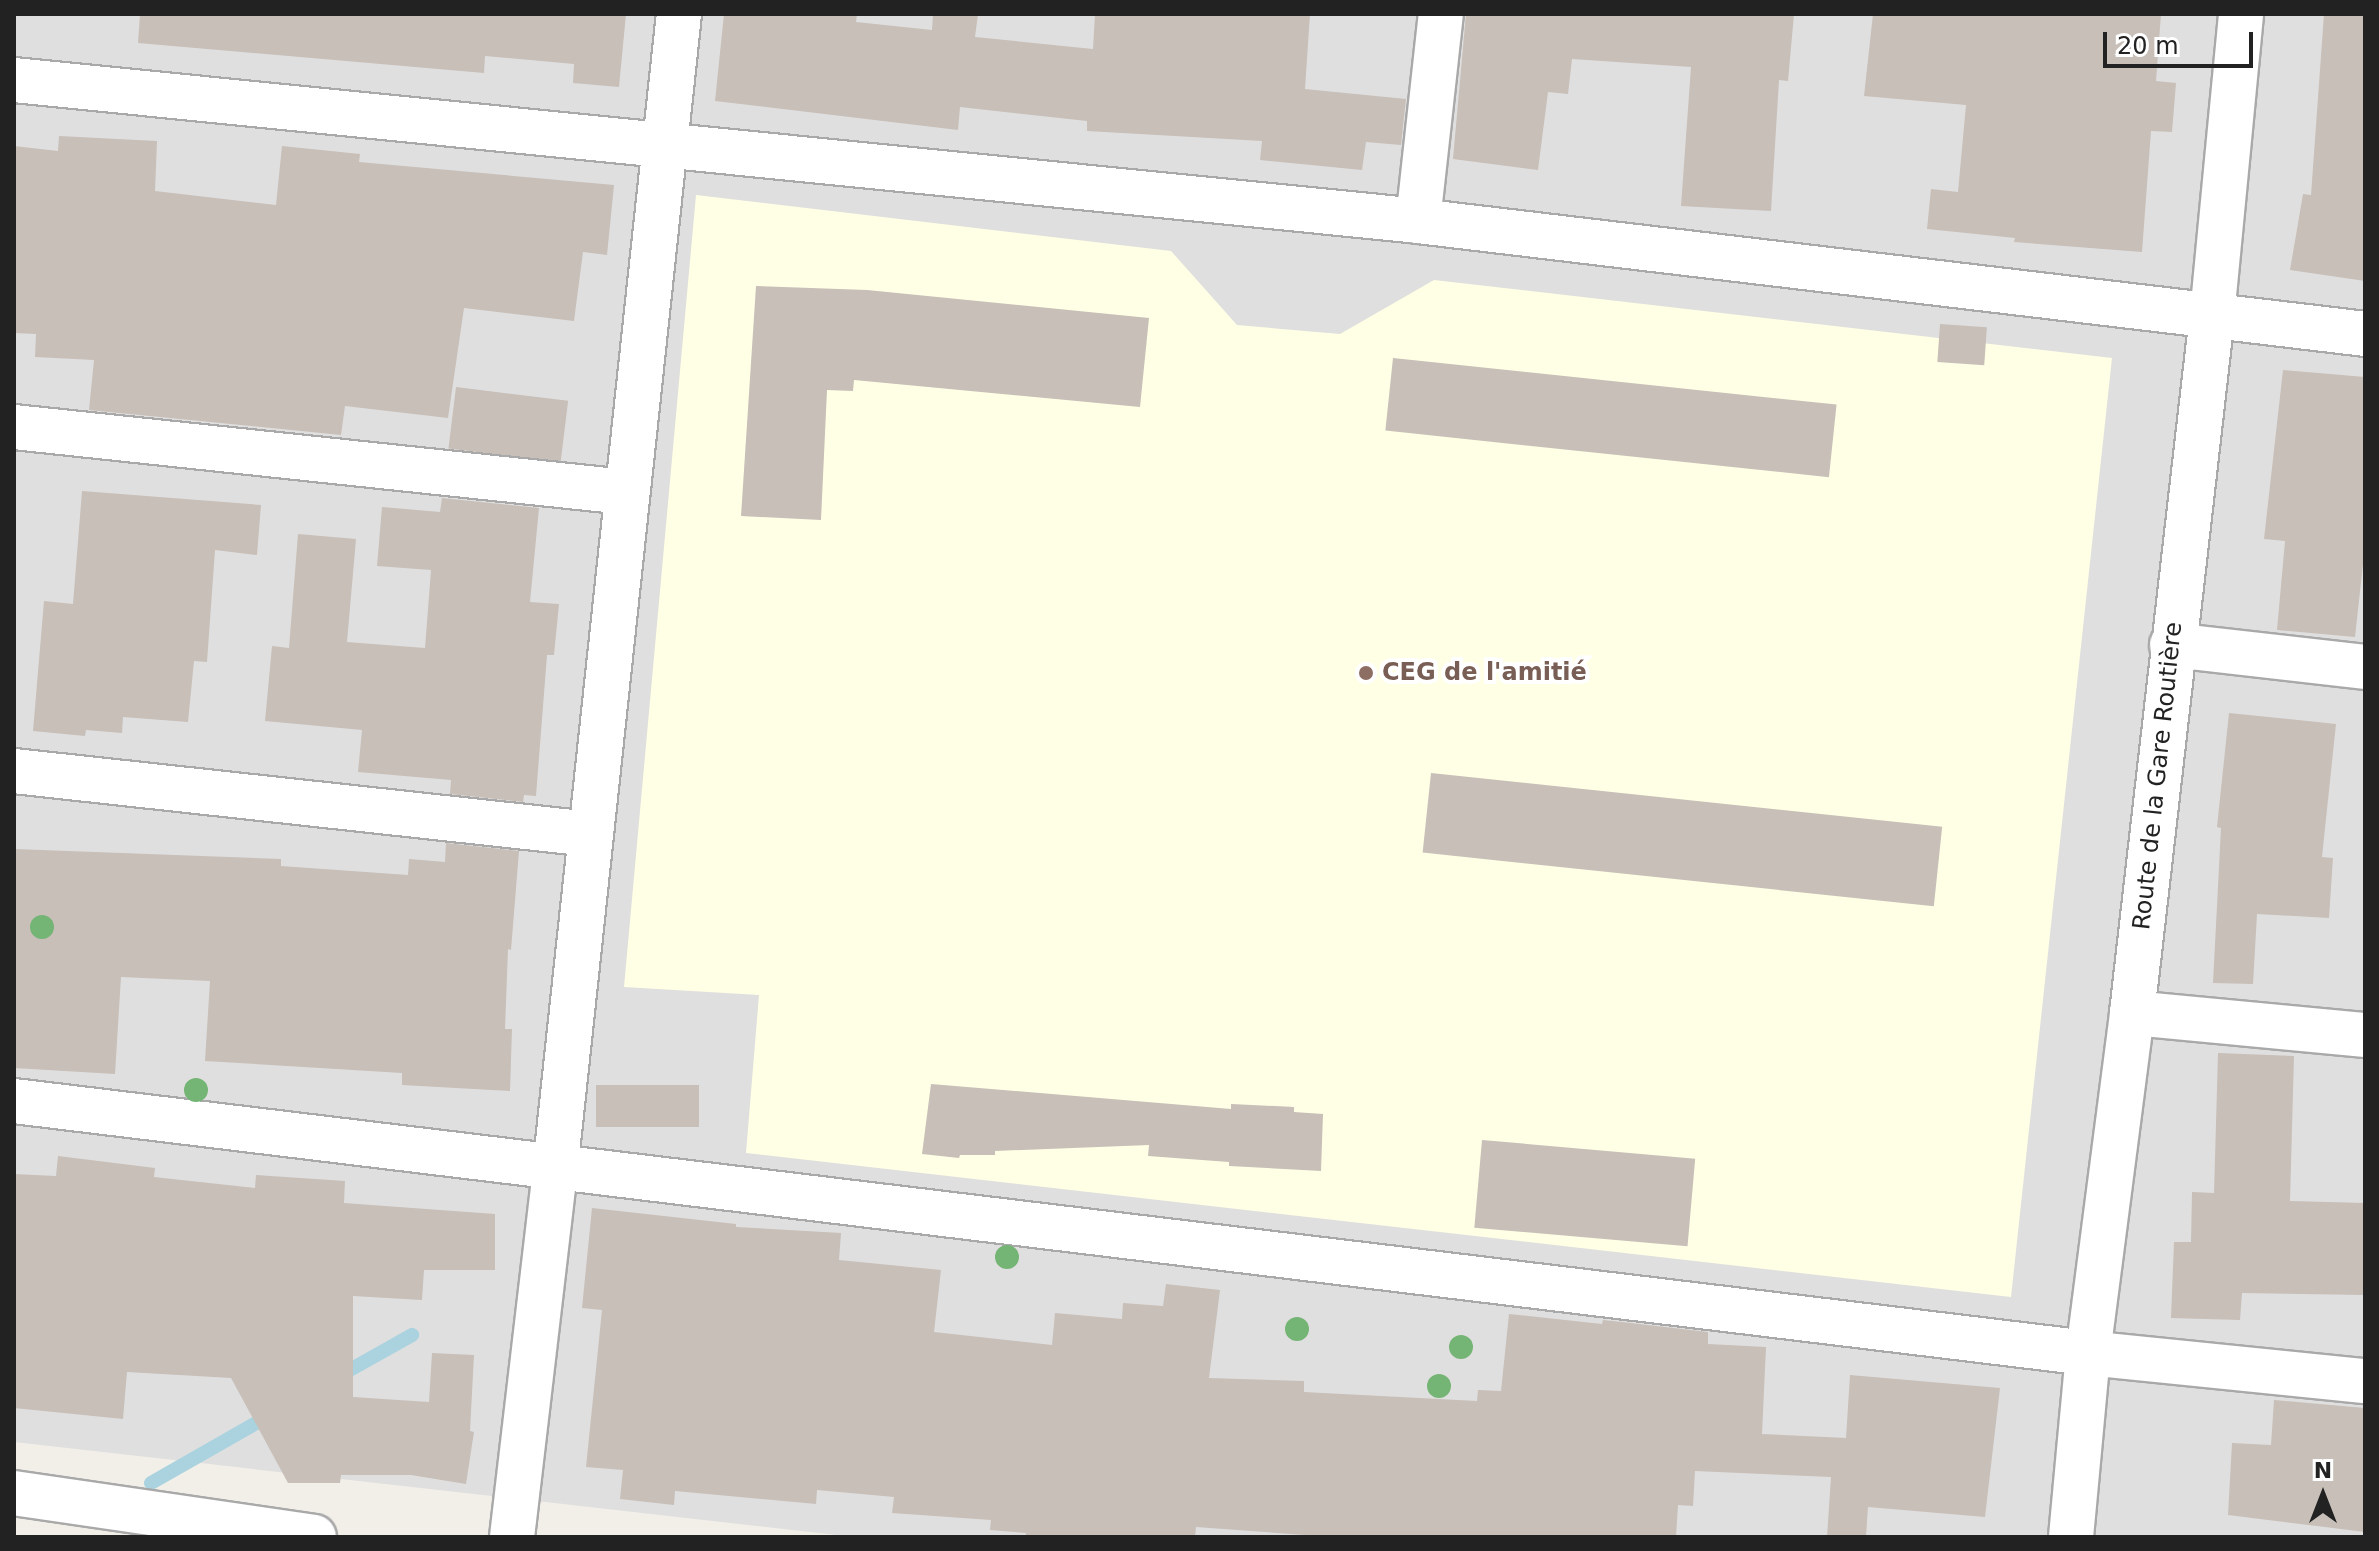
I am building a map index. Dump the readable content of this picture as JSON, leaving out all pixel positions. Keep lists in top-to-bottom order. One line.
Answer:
{"streets":{"street":["Route de la Gare Routière"]},"places":["CEG de l'amitié"],"scale_bar":"20 m","north":"top"}
